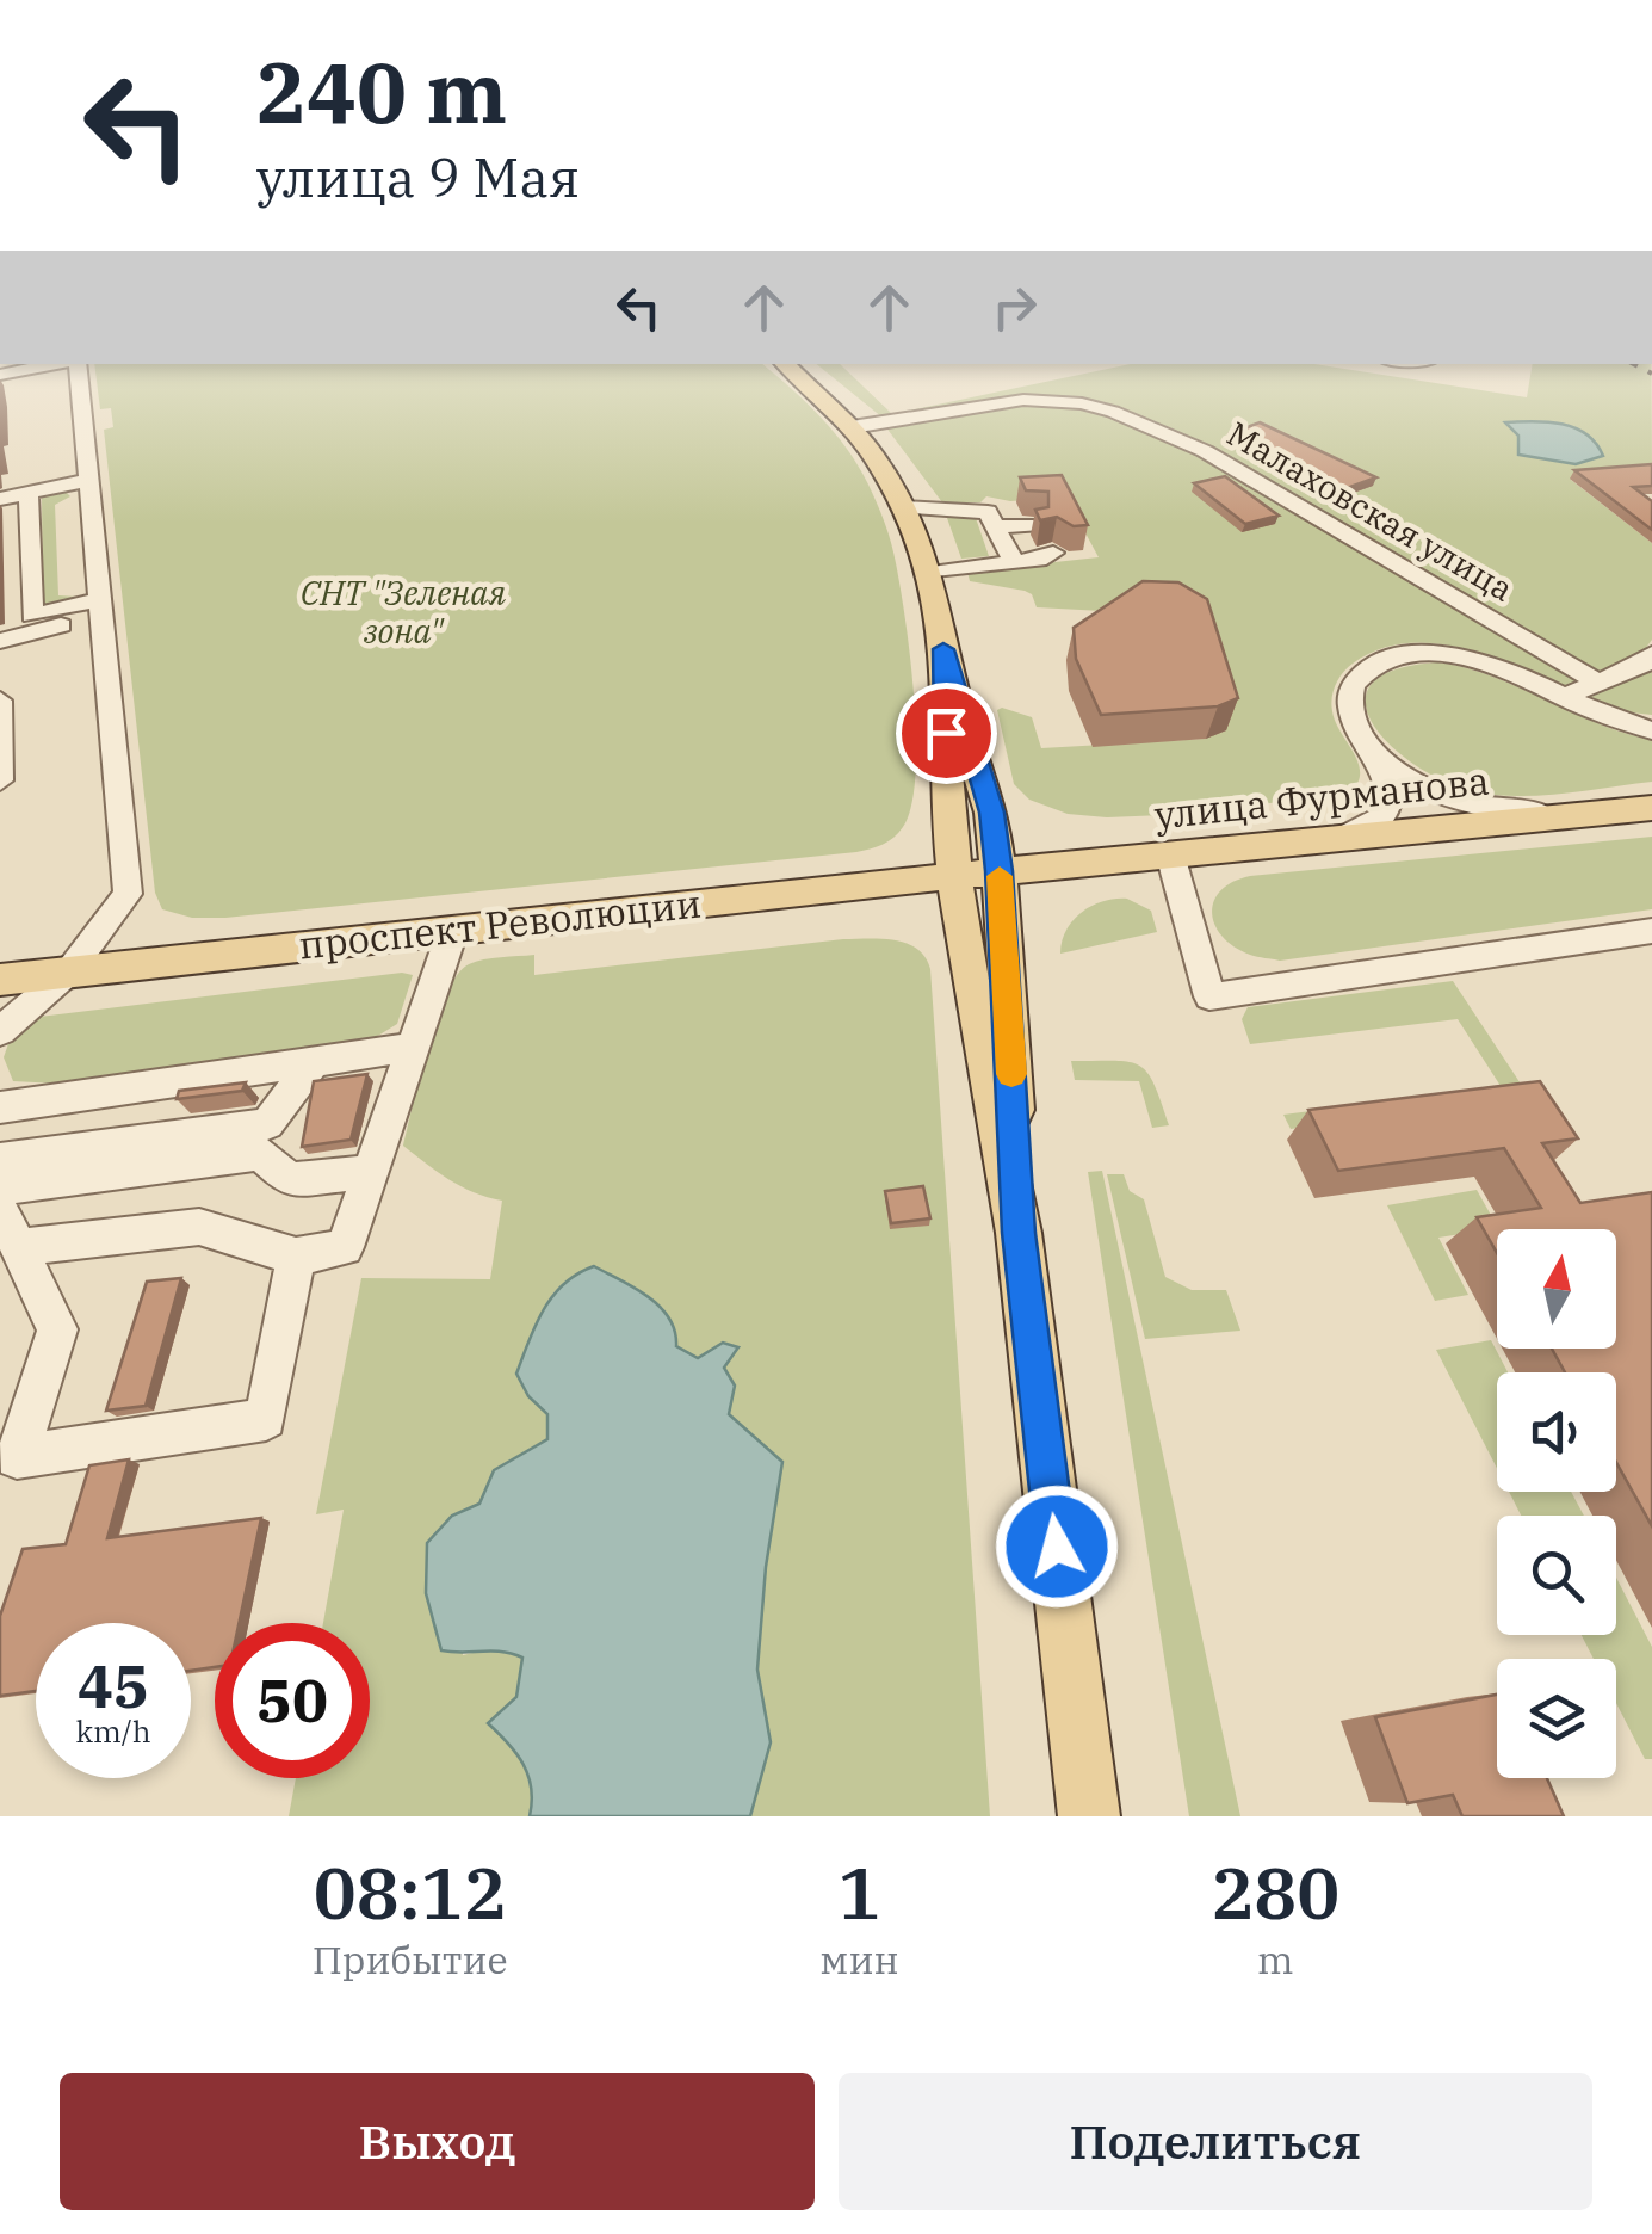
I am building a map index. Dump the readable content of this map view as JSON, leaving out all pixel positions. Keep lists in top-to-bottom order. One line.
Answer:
{"streets":{"main road":["улица Фурманова","проспект Революции"],"street":["Малаховская улица"]},"crossings":[["улица Фурманова","проспект Революции"]],"parks":["СНТ \"Зеленая зона\""],"north":"top","page":{"turn":["240 m","улица 9 Мая"],"speed":"45 km/h","limit":"50","eta":["08:12","Прибытие","1","мин","280","m"],"buttons":["Выход","Поделиться"]}}
